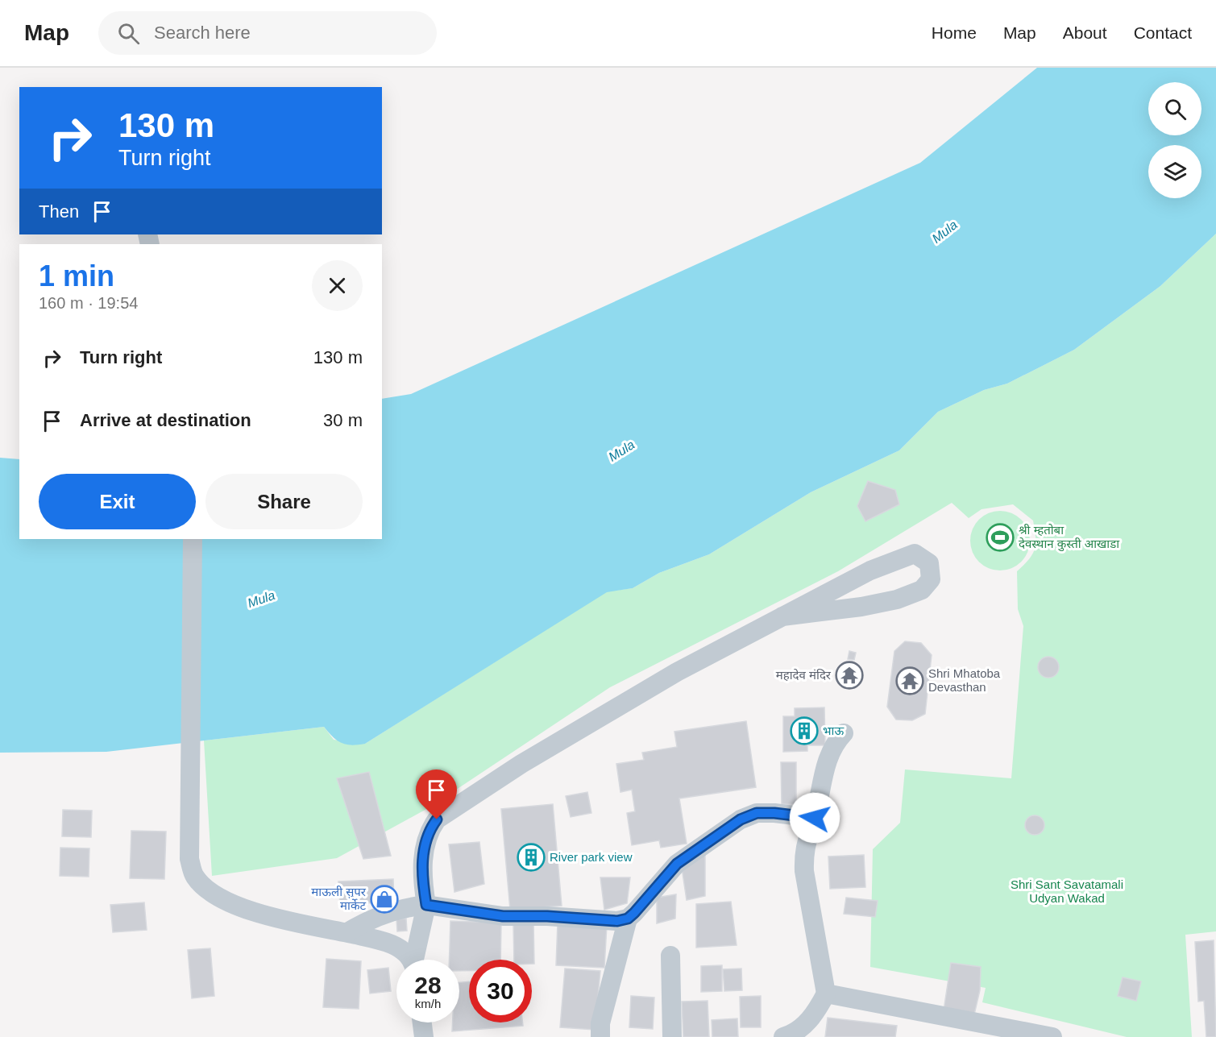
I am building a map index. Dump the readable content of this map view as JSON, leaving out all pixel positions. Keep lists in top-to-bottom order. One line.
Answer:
{"water":["Mula"],"parks":["Shri Sant Savatamali Udyan Wakad"],"places":{"sports":["श्री म्हतोबा देवस्थान कुस्ती आखाडा"],"temple":["महादेव मंदिर","Shri Mhatoba Devasthan"],"building":["भाऊ","River park view"],"shop":["माऊली सुपर मार्केट"]},"page":{"header":"Map","search":"Search here","nav":["Home","Map","About","Contact"],"turn":["130 m","Turn right"],"then":"Then","heading":["1 min","160 m · 19:54"],"list":[{"name":"Turn right","value":"130 m"},{"name":"Arrive at destination","value":"30 m"}],"buttons":["Exit","Share"],"speed":"28 km/h","limit":"30"}}
